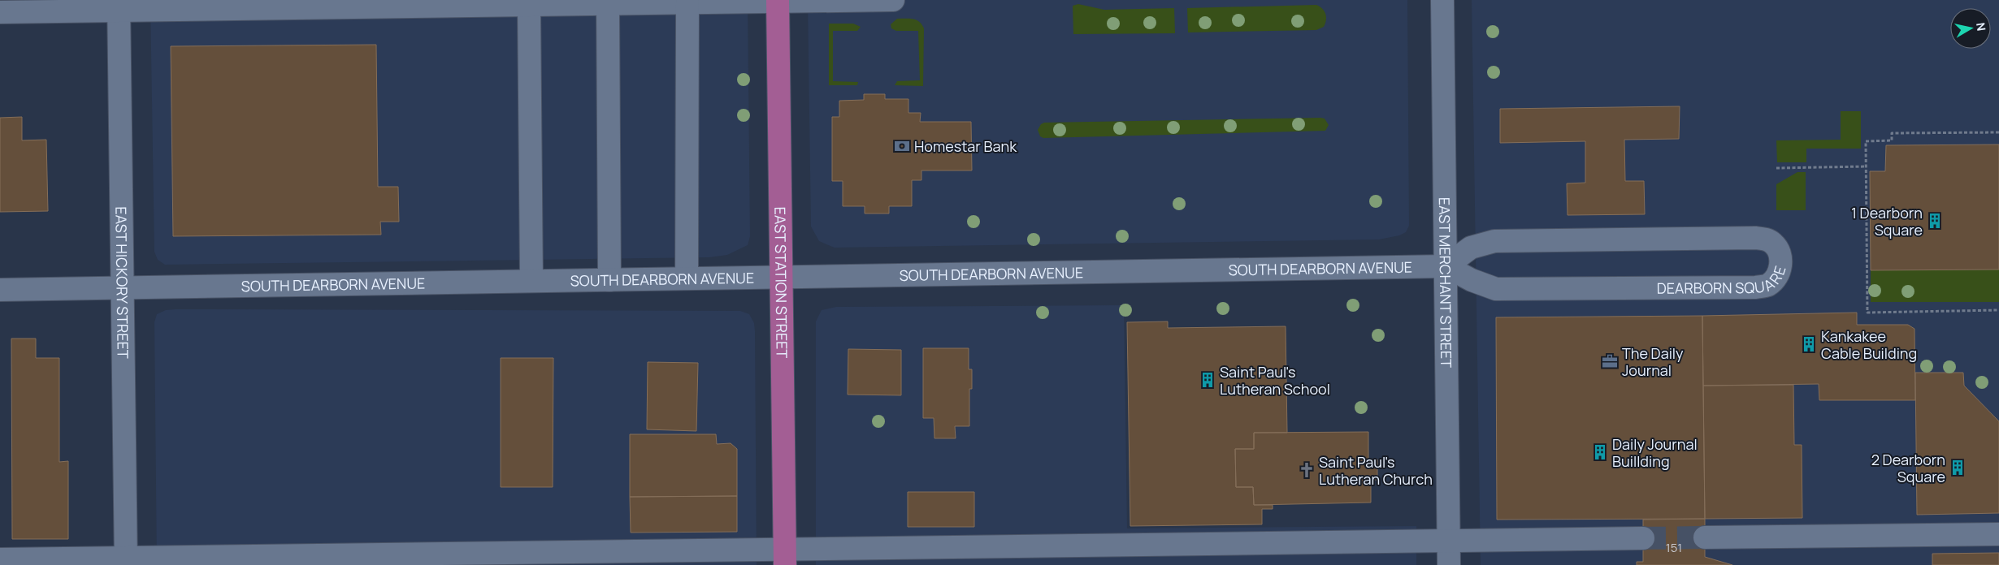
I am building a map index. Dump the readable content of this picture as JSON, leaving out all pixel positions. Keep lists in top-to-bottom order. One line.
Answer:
{"streets":{"main road":["EAST STATION STREET"],"street":["SOUTH DEARBORN AVENUE","DEARBORN SQUARE","EAST HICKORY STREET","EAST MERCHANT STREET"]},"crossings":[["SOUTH DEARBORN AVENUE","DEARBORN SQUARE"],["SOUTH DEARBORN AVENUE","EAST HICKORY STREET"],["SOUTH DEARBORN AVENUE","EAST STATION STREET"],["SOUTH DEARBORN AVENUE","EAST MERCHANT STREET"],["DEARBORN SQUARE","EAST MERCHANT STREET"]],"places":{"bank":["Homestar Bank"],"building":["1 Dearborn Square","Kankakee Cable Building","Saint Paul's Lutheran School","Daily Journal Buillding","2 Dearborn Square"],"office":["The Daily Journal"],"church":["Saint Paul's Lutheran Church"]},"house_numbers":["151"],"north":"right"}
